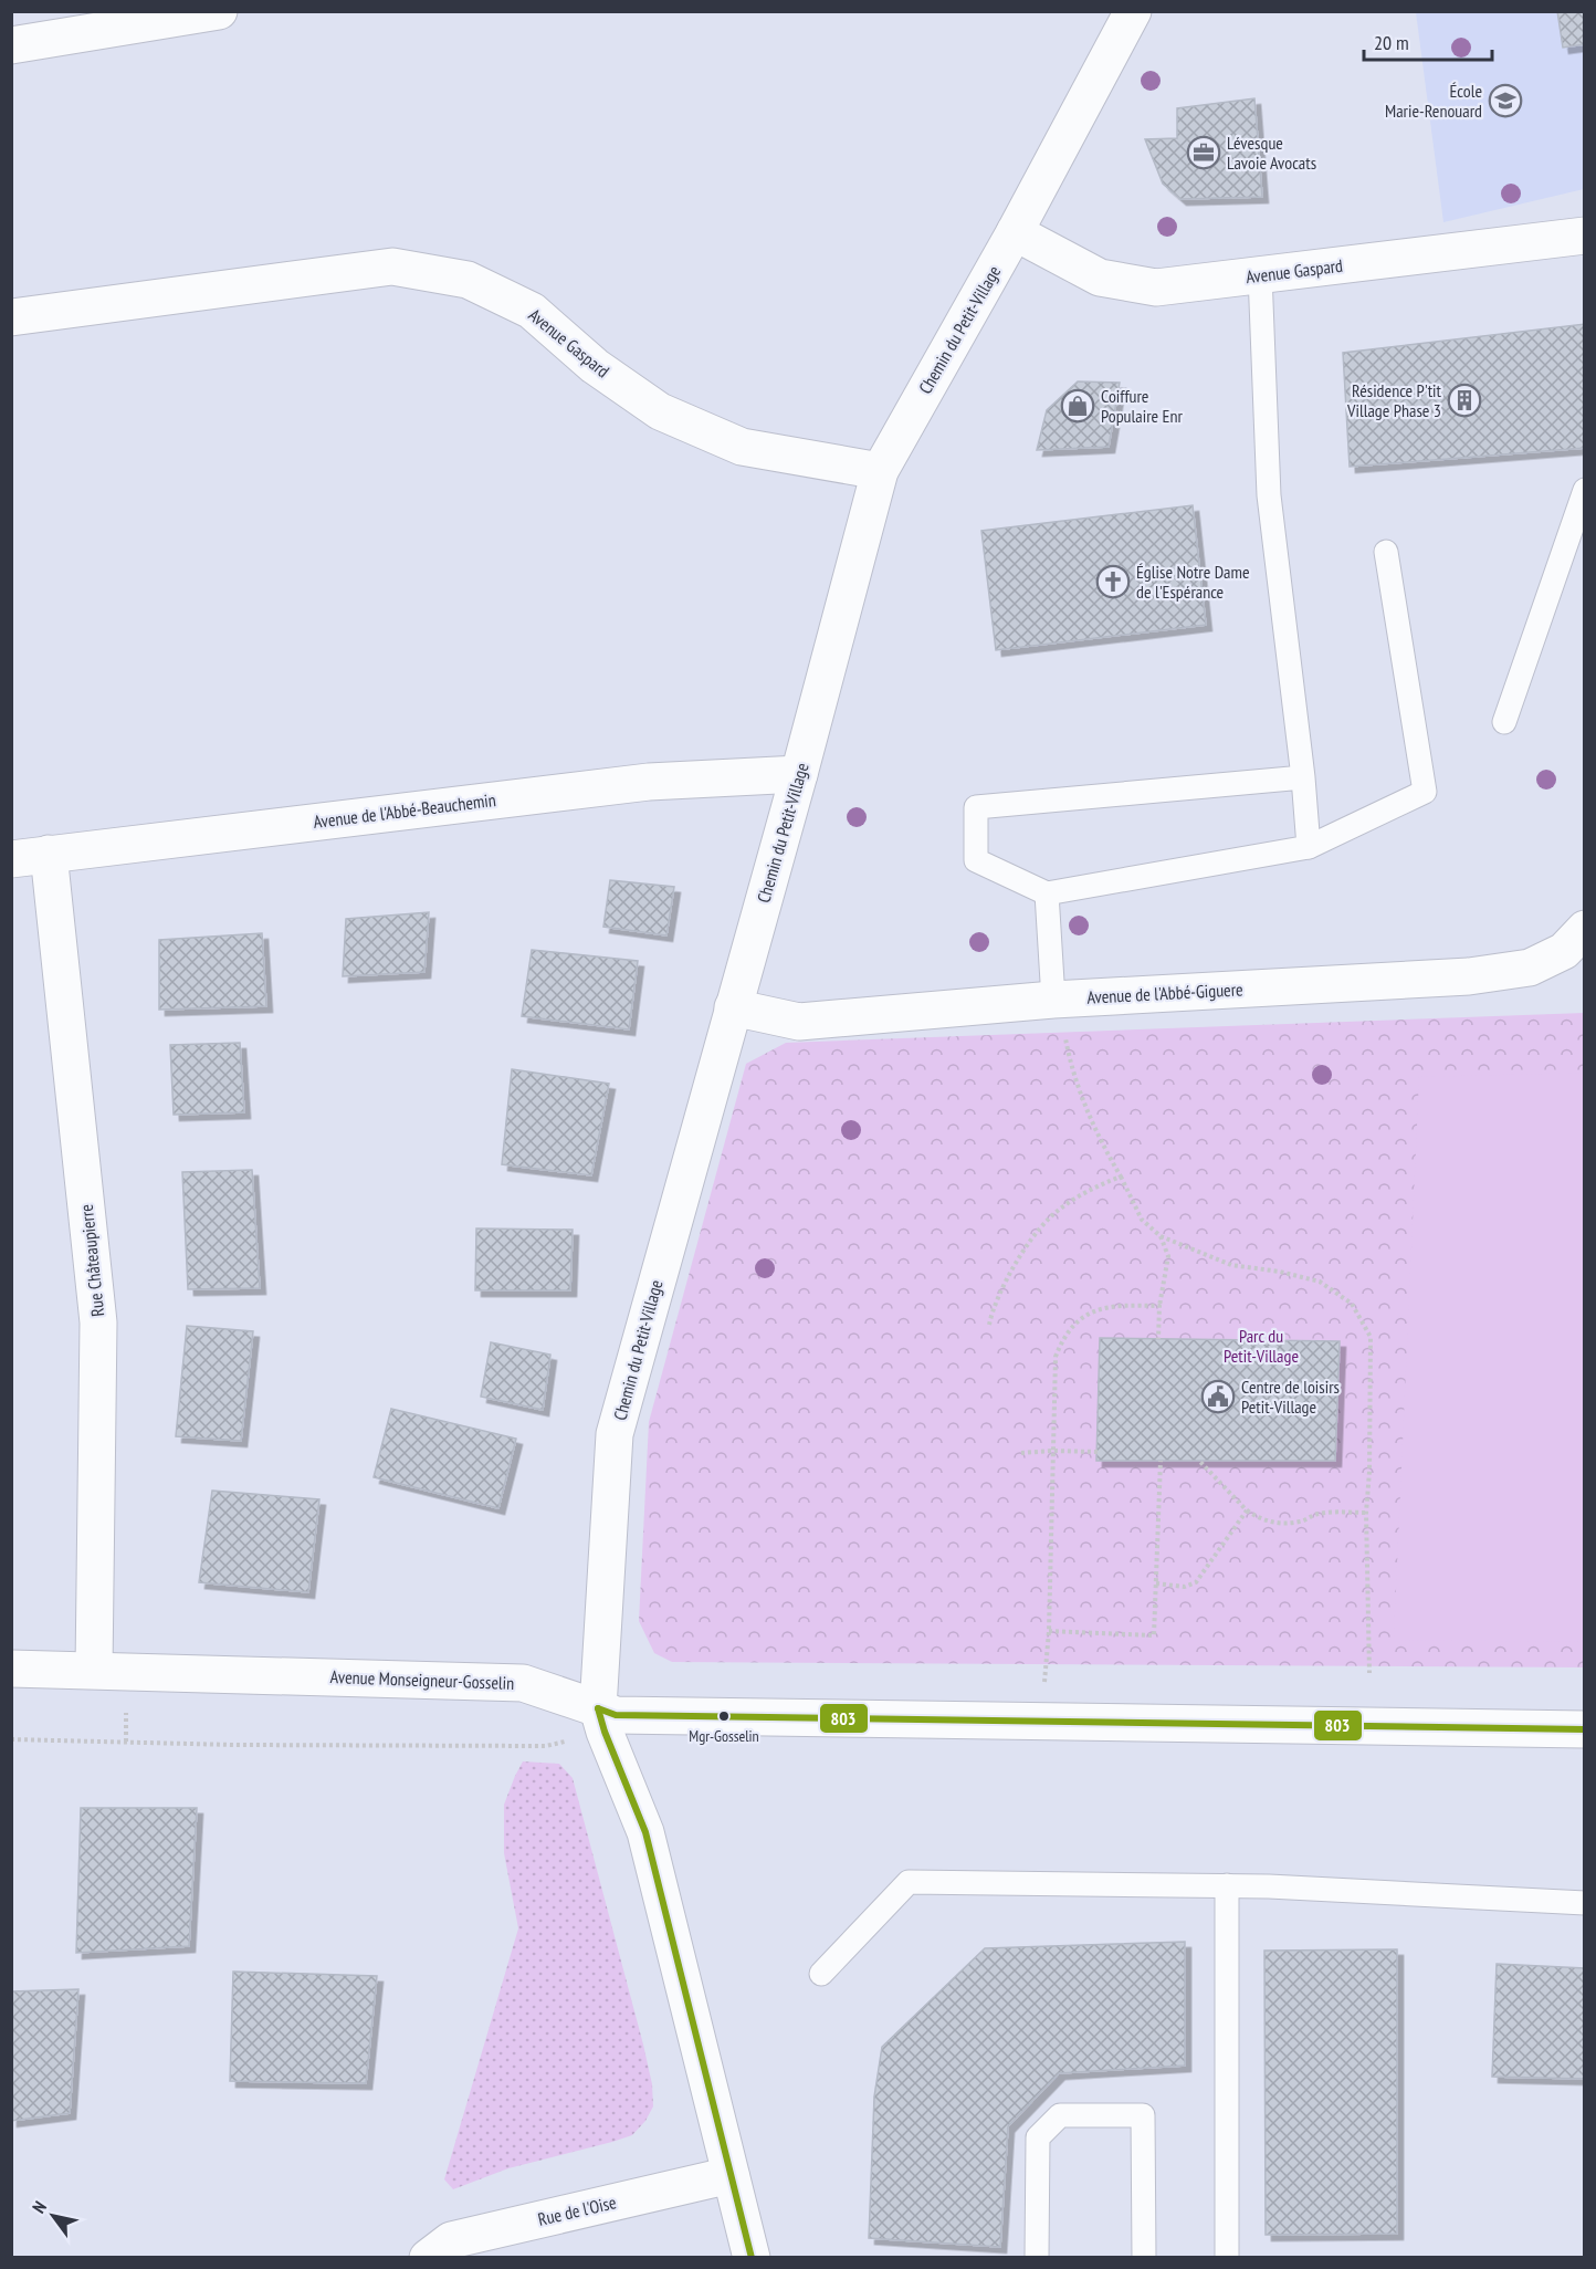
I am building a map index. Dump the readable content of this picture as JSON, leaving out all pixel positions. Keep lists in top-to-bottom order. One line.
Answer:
{"streets":{"street":["Avenue Gaspard","Chemin du Petit-Village","Avenue de l'Abbé-Beauchemin","Avenue de l'Abbé-Giguere","Rue Châteaupierre","Avenue Monseigneur-Gosselin","Rue de l'Oise"]},"crossings":[["Avenue Gaspard","Chemin du Petit-Village"],["Chemin du Petit-Village","Avenue de l'Abbé-Beauchemin"],["Chemin du Petit-Village","Avenue de l'Abbé-Giguere"],["Chemin du Petit-Village","Avenue Monseigneur-Gosselin"],["Avenue de l'Abbé-Beauchemin","Rue Châteaupierre"],["Rue Châteaupierre","Avenue Monseigneur-Gosselin"]],"parks":["Parc du Petit-Village"],"places":{"school or university":["École Marie-Renouard"],"office":["Lévesque Lavoie Avocats"],"building":["Résidence P'tit Village Phase 3"],"shop":["Coiffure Populaire Enr"],"church":["Église Notre Dame de l'Espérance"],"public building":["Centre de loisirs Petit-Village"],"other":["Mgr-Gosselin"]},"lines":["transit line 803"],"scale_bar":"20 m","north":"top left"}
